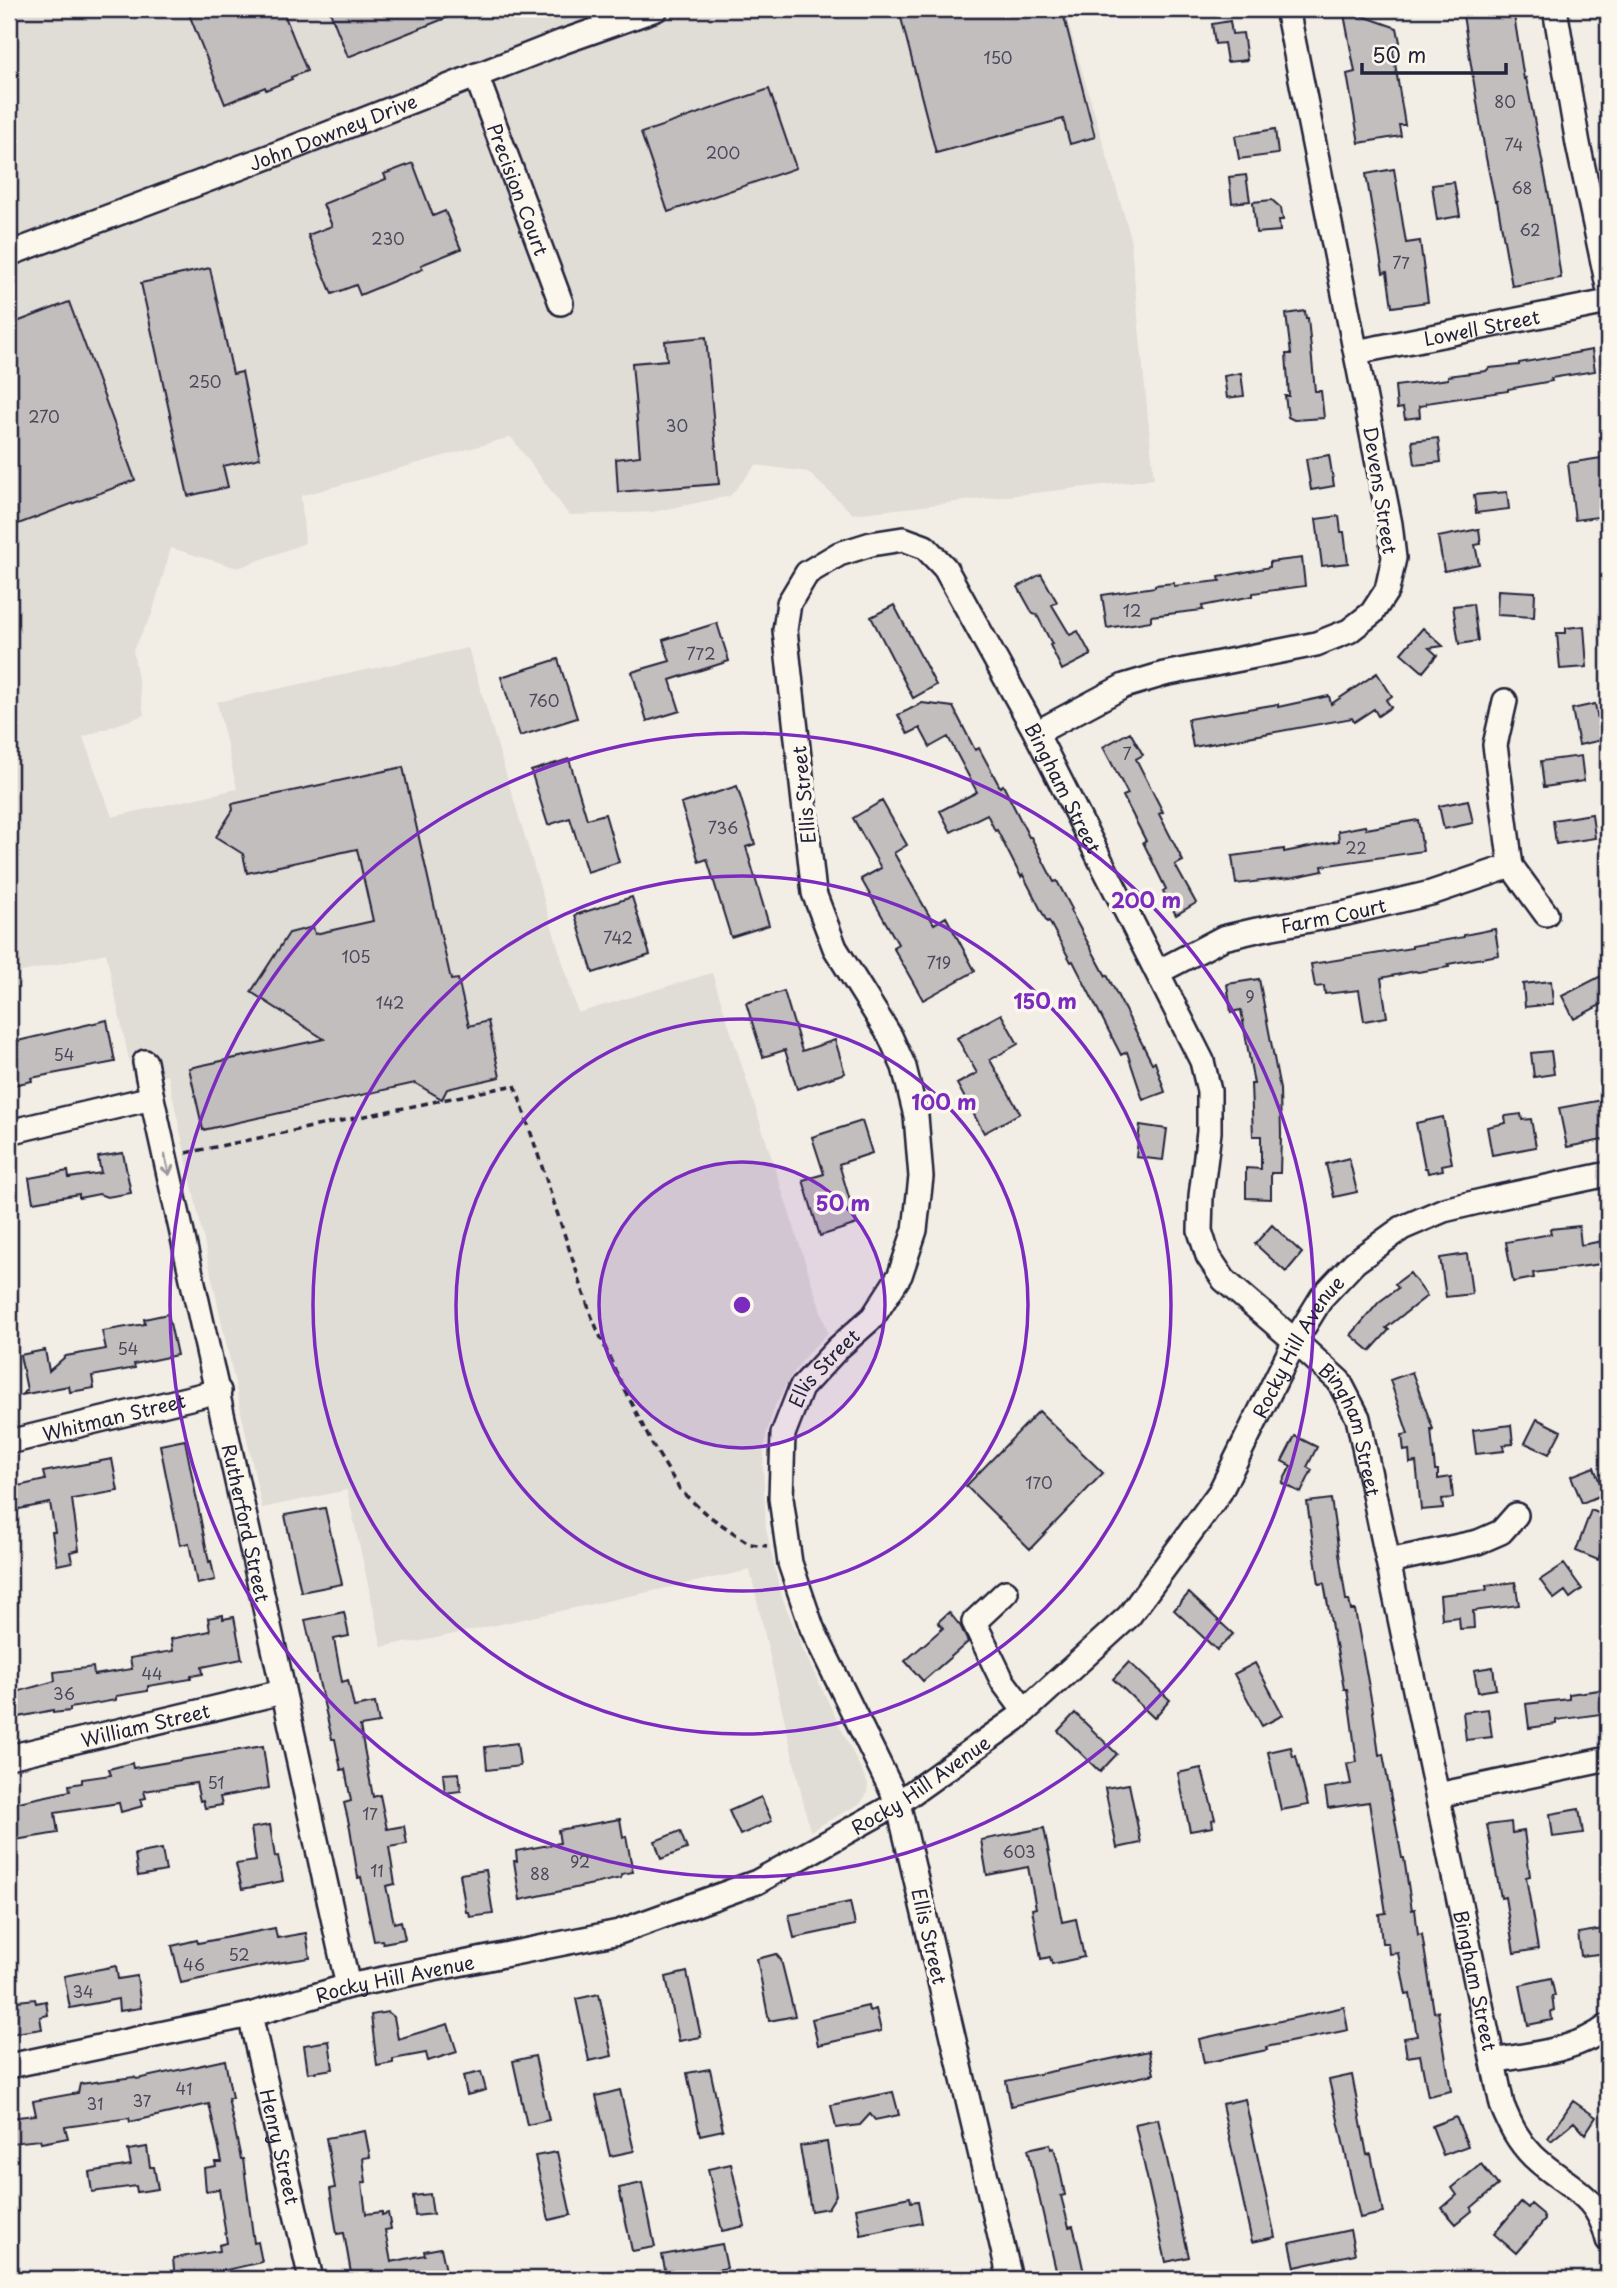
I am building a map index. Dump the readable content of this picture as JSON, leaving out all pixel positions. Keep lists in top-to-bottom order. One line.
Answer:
{"streets":{"street":["John Downey Drive","Precision Court","Lowell Street","Devens Street","Bingham Street","Ellis Street","Farm Court","Rocky Hill Avenue","Whitman Street","Rutherford Street","William Street","Henry Street"]},"crossings":[["John Downey Drive","Precision Court"],["Lowell Street","Devens Street"],["Devens Street","Bingham Street"],["Bingham Street","Ellis Street"],["Bingham Street","Farm Court"],["Bingham Street","Rocky Hill Avenue"],["Ellis Street","Rocky Hill Avenue"],["Rocky Hill Avenue","Rutherford Street"],["Rocky Hill Avenue","Henry Street"],["Whitman Street","Rutherford Street"],["Rutherford Street","William Street"]],"house_numbers":["150","80","74","200","68","62","230","77","250","270","30","12","772","760","7","736","22","742","105","719","9","142","54","54","170","44","36","51","17","603","92","11","88","52","46","34","41","37","31"],"scale_bar":"50 m","rings":["200 m","150 m","100 m","50 m"]}
